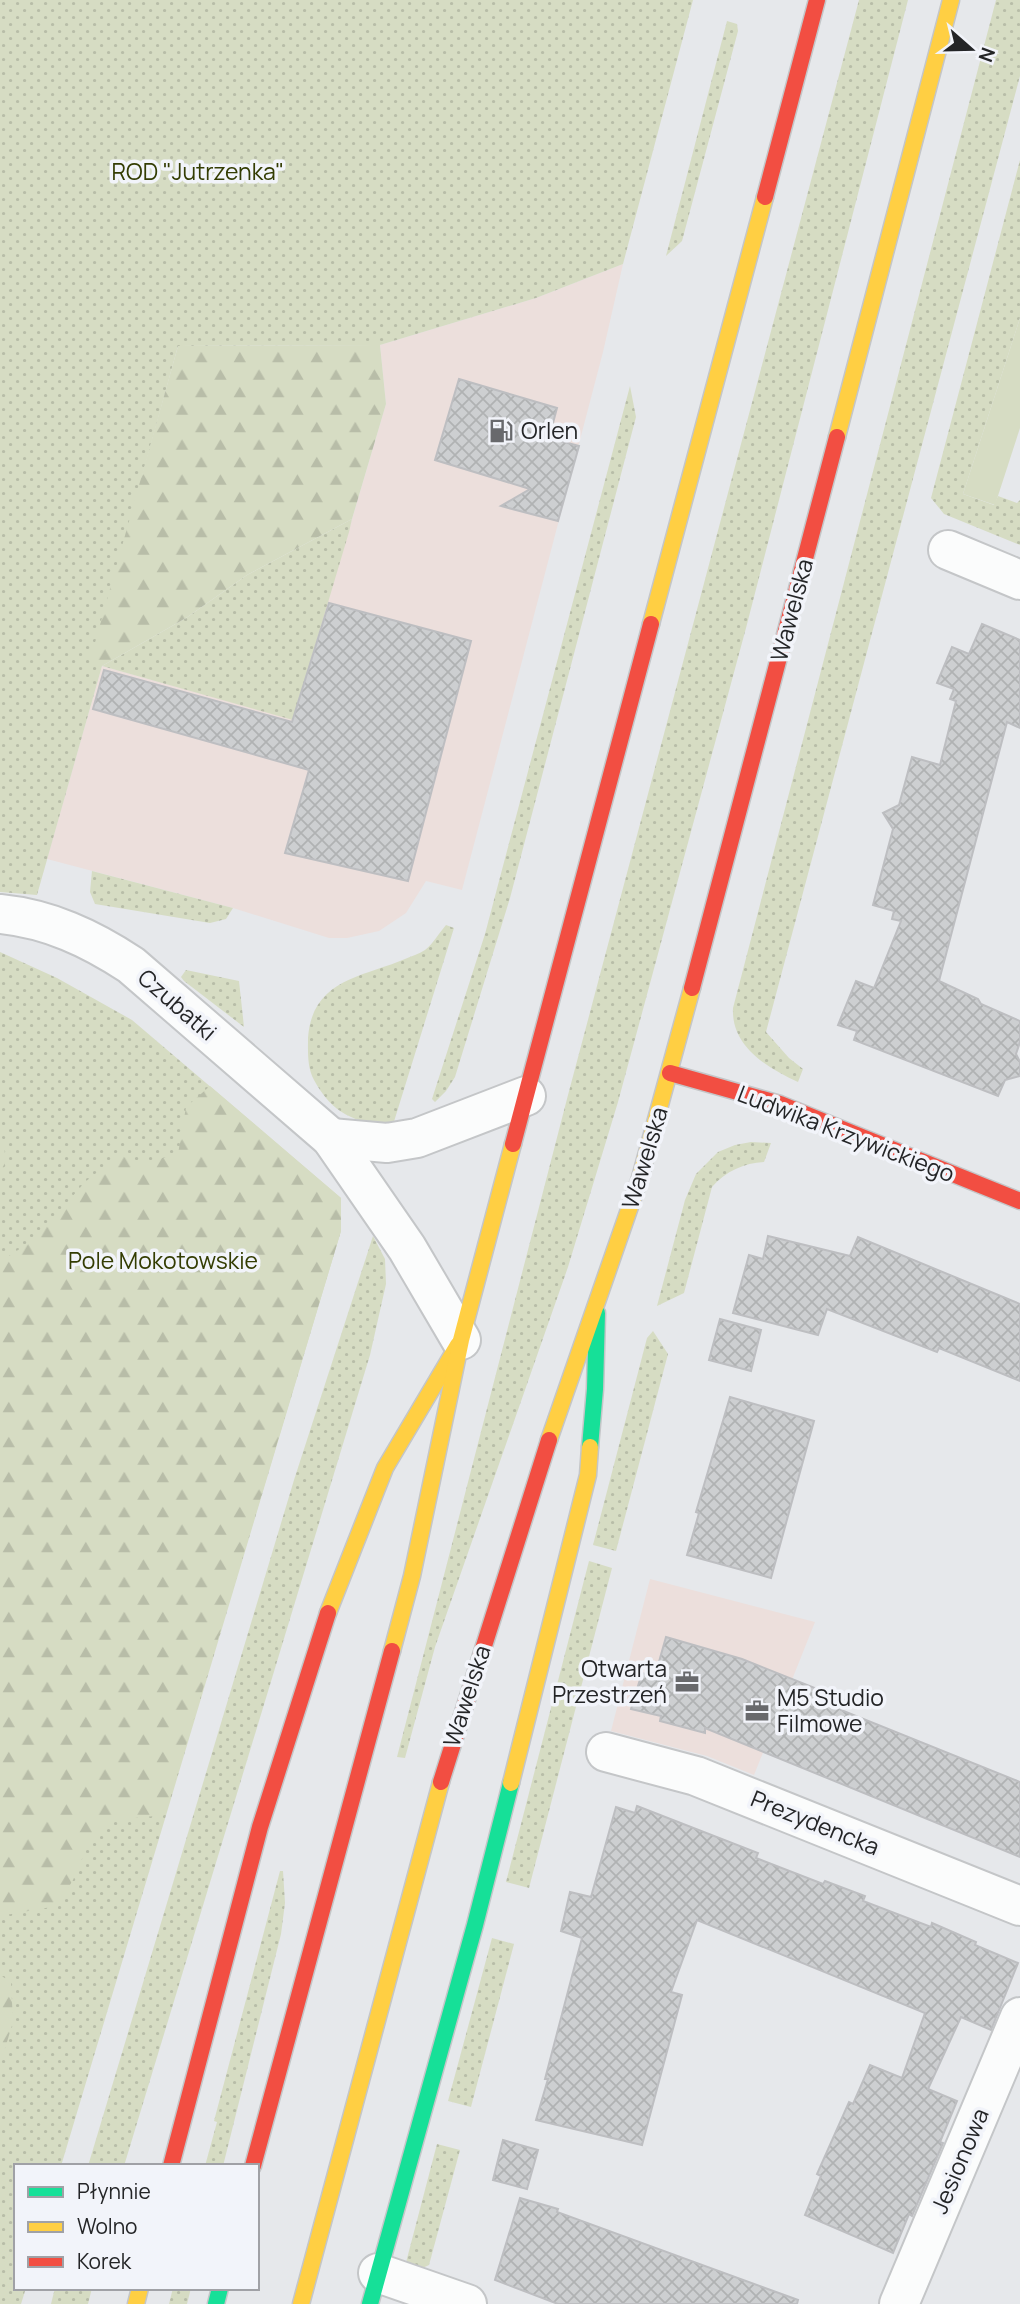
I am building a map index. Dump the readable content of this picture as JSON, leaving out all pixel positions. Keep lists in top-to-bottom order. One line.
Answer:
{"streets":{"main road":["Wawelska","Ludwika Krzywickiego"],"street":["Czubatki","Prezydencka","Jesionowa"]},"crossings":[["Wawelska","Ludwika Krzywickiego"]],"parks":["ROD \"Jutrzenka\"","Pole Mokotowskie"],"places":{"fuel station":["Orlen"],"office":["Otwarta Przestrzeń","M5 Studio Filmowe"]},"legend":["Płynnie","Wolno","Korek"],"north":"right"}
